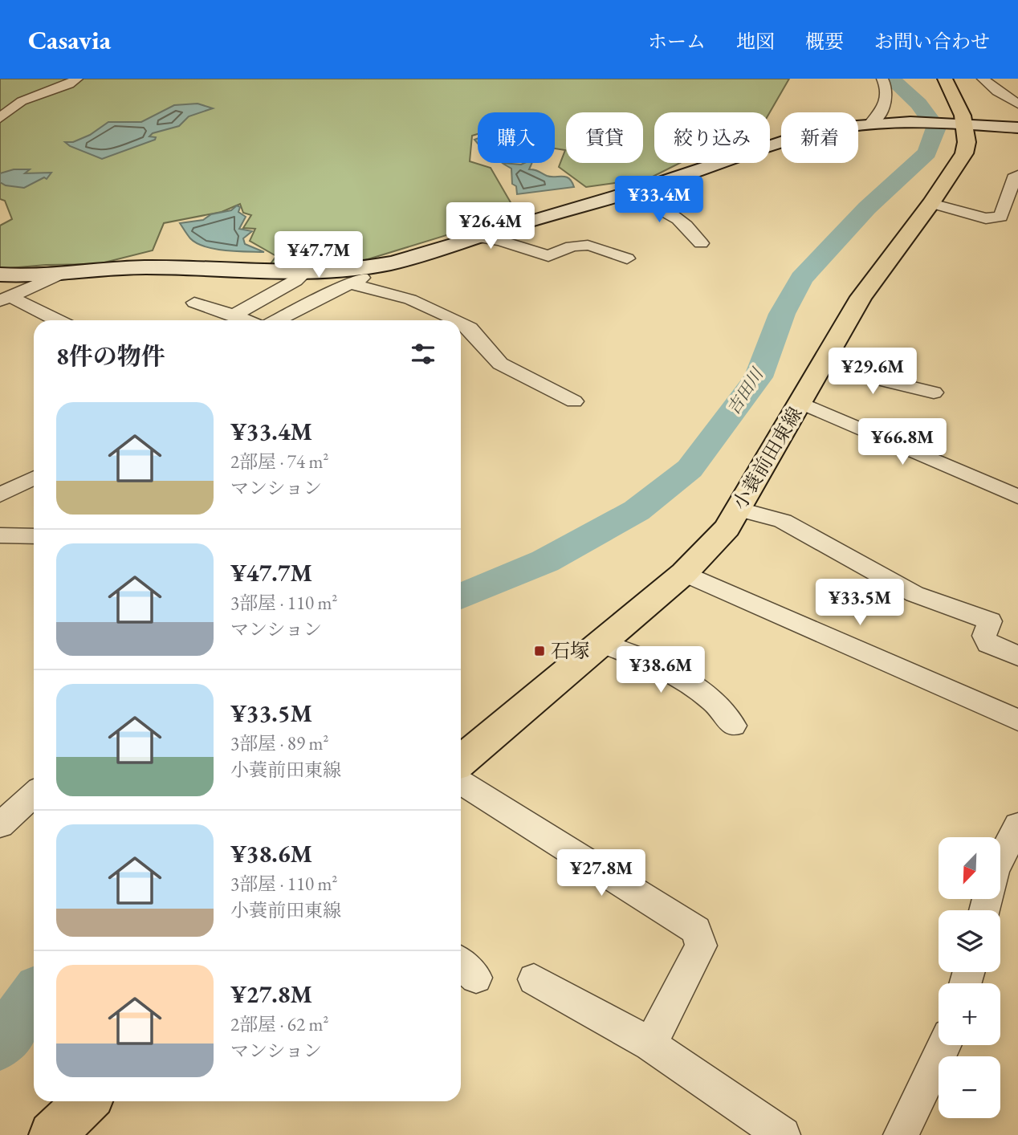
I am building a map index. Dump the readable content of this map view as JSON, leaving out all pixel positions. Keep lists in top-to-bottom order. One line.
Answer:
{"streets":{"main road":["小蓑前田東線"]},"water":["吉田川"],"places":{"transit":["石塚"]},"north":"bottom left","page":{"header":"Casavia","nav":["ホーム","地図","概要","お問い合わせ"],"chip":["購入","賃貸","絞り込み","新着"],"price":["¥33.4M","¥26.4M","¥47.7M","¥29.6M","¥66.8M","¥33.5M","¥38.6M","¥27.8M"],"heading":"8件の物件","list":[{"name":"¥33.4M","note":"2部屋 · 74 m² · マンション"},{"name":"¥47.7M","note":"3部屋 · 110 m² · マンション"},{"name":"¥33.5M","note":"3部屋 · 89 m² · 小蓑前田東線"},{"name":"¥38.6M","note":"3部屋 · 110 m² · 小蓑前田東線"},{"name":"¥27.8M","note":"2部屋 · 62 m² · マンション"}],"map_buttons":["+","−"]}}
